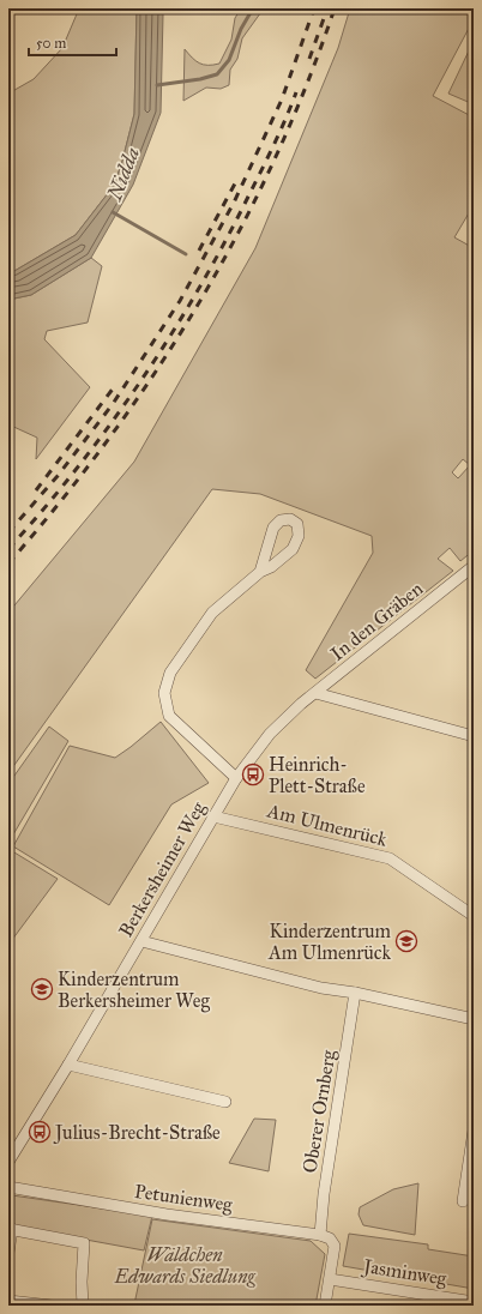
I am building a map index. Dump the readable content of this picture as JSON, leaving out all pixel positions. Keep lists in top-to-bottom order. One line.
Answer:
{"streets":{"street":["In den Gräben","Am Ulmenrück","Berkersheimer Weg","Oberer Ornberg","Petunienweg","Jasminweg"]},"crossings":[["In den Gräben","Berkersheimer Weg"],["Am Ulmenrück","Berkersheimer Weg"],["Oberer Ornberg","Petunienweg"]],"water":["Nidda"],"parks":["Wäldchen Edwards Siedlung"],"places":{"bus stop":["Heinrich- Plett-Straße","Julius-Brecht-Straße"],"school or university":["Kinderzentrum Am Ulmenrück","Kinderzentrum Berkersheimer Weg"]},"scale_bar":"50 m"}
